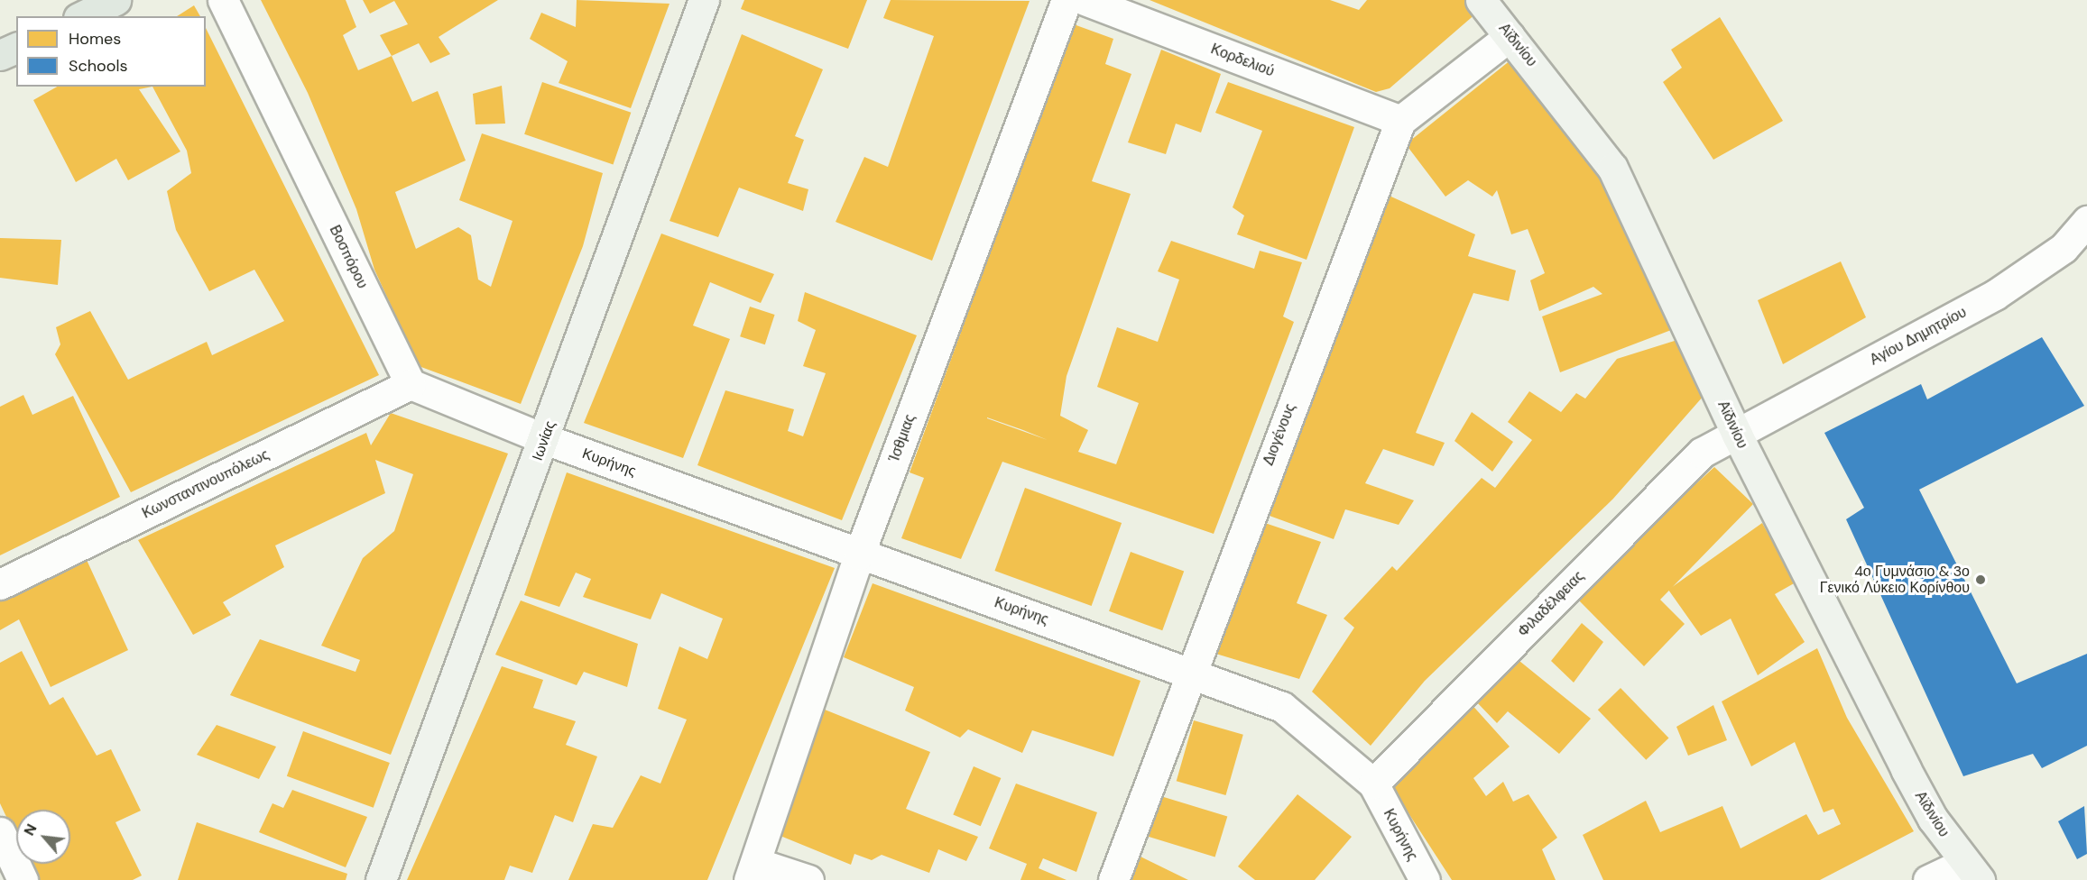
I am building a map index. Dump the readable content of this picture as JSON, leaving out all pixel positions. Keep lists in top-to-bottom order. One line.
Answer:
{"streets":{"street":["Αϊδινίου","Κορδελιού","Βοσπόρου","Αγίου Δημητρίου","Διογένους","Ίσθμιας","Ιωνίας","Κυρήνης","Κωνσταντινουπόλεως","Φιλαδέλφειας"]},"crossings":[["Αϊδινίου","Αγίου Δημητρίου"],["Αϊδινίου","Φιλαδέλφειας"],["Κορδελιού","Διογένους"],["Βοσπόρου","Κωνσταντινουπόλεως"],["Αγίου Δημητρίου","Φιλαδέλφειας"],["Διογένους","Κυρήνης"],["Ίσθμιας","Κυρήνης"],["Ιωνίας","Κυρήνης"],["Κυρήνης","Φιλαδέλφειας"]],"places":["4ο Γυμνάσιο & 3ο Γενικό Λύκειο Κορίνθου"],"legend":["Homes","Schools"],"north":"top left"}
